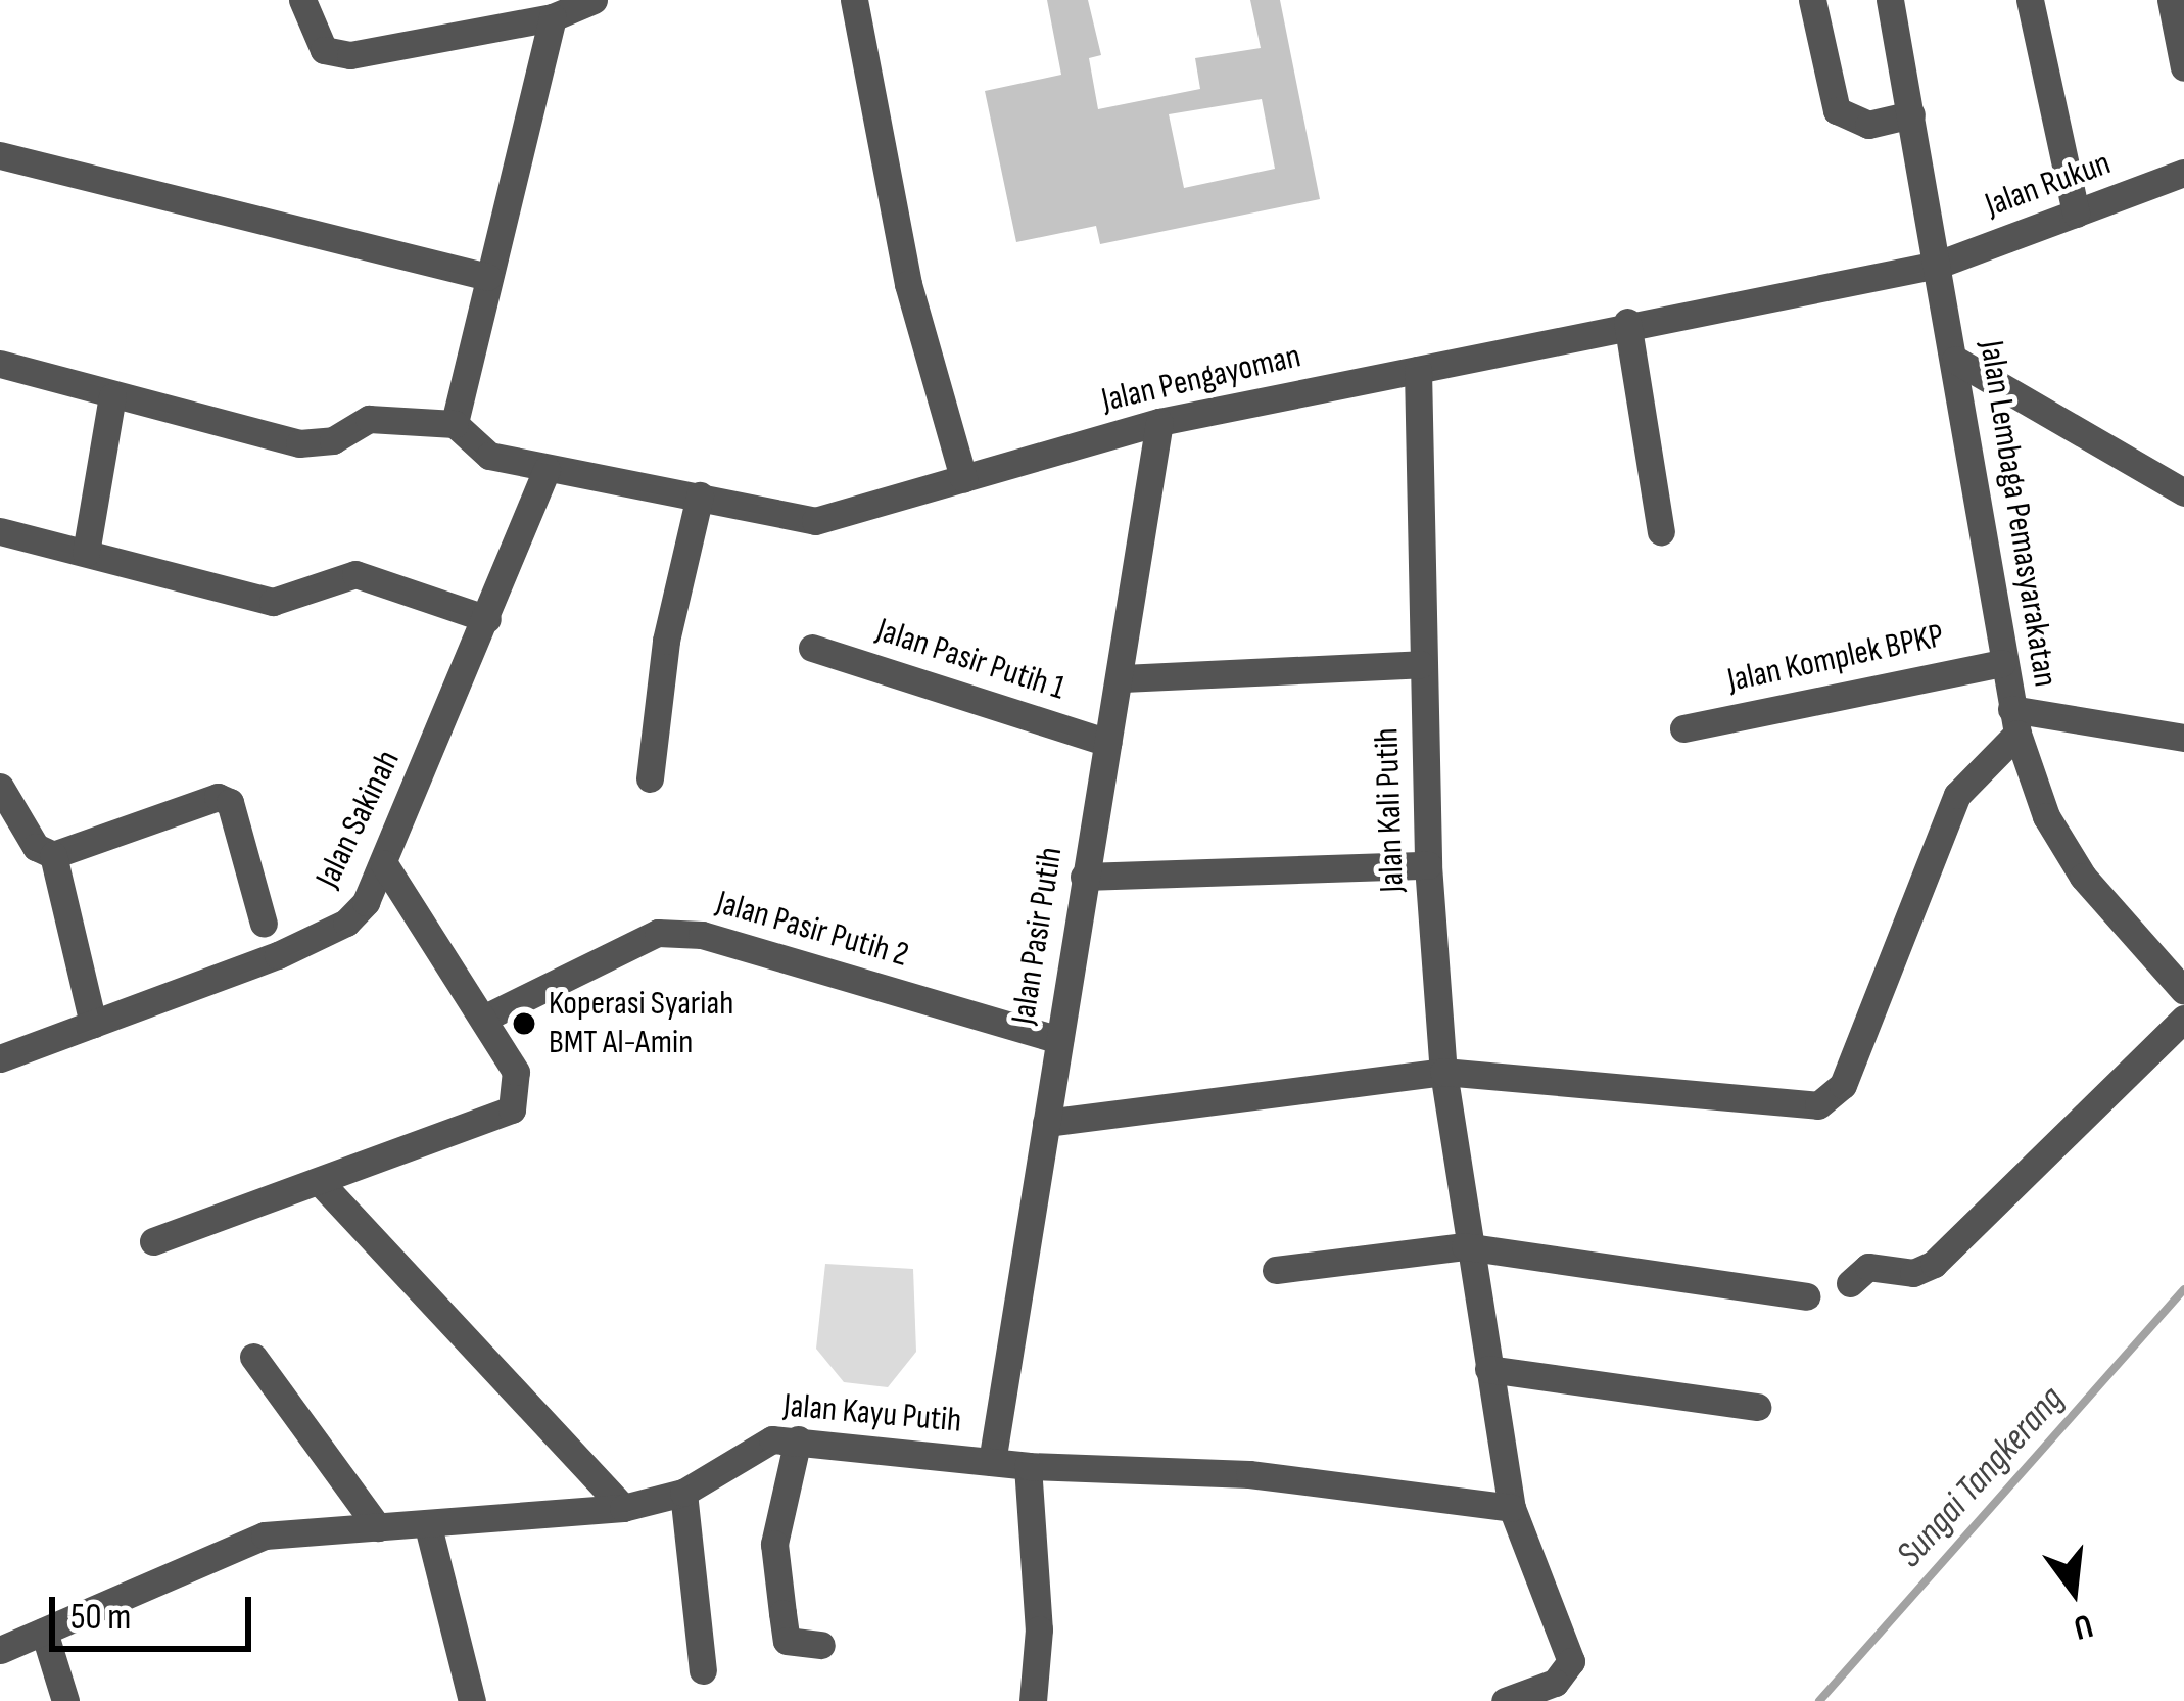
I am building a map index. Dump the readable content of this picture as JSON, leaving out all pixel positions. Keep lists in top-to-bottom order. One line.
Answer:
{"streets":{"street":["Jalan Rukun","Jalan Pengayoman","Jalan Lembaga Pemasyarakatan","Jalan Komplek BPKP","Jalan Pasir Putih 1","Jalan Kali Putih","Jalan Sakinah","Jalan Pasir Putih 2","Jalan Pasir Putih","Jalan Kayu Putih"]},"crossings":[["Jalan Rukun","Jalan Pengayoman"],["Jalan Rukun","Jalan Lembaga Pemasyarakatan"],["Jalan Pengayoman","Jalan Lembaga Pemasyarakatan"],["Jalan Pengayoman","Jalan Kali Putih"],["Jalan Pengayoman","Jalan Sakinah"],["Jalan Pengayoman","Jalan Pasir Putih"],["Jalan Lembaga Pemasyarakatan","Jalan Komplek BPKP"],["Jalan Pasir Putih 1","Jalan Pasir Putih"],["Jalan Pasir Putih 2","Jalan Pasir Putih"],["Jalan Pasir Putih","Jalan Kayu Putih"]],"water":["Sungai Tangkerang"],"places":["Koperasi Syariah BMT Al-Amin"],"scale_bar":"50 m","north":"bottom"}
